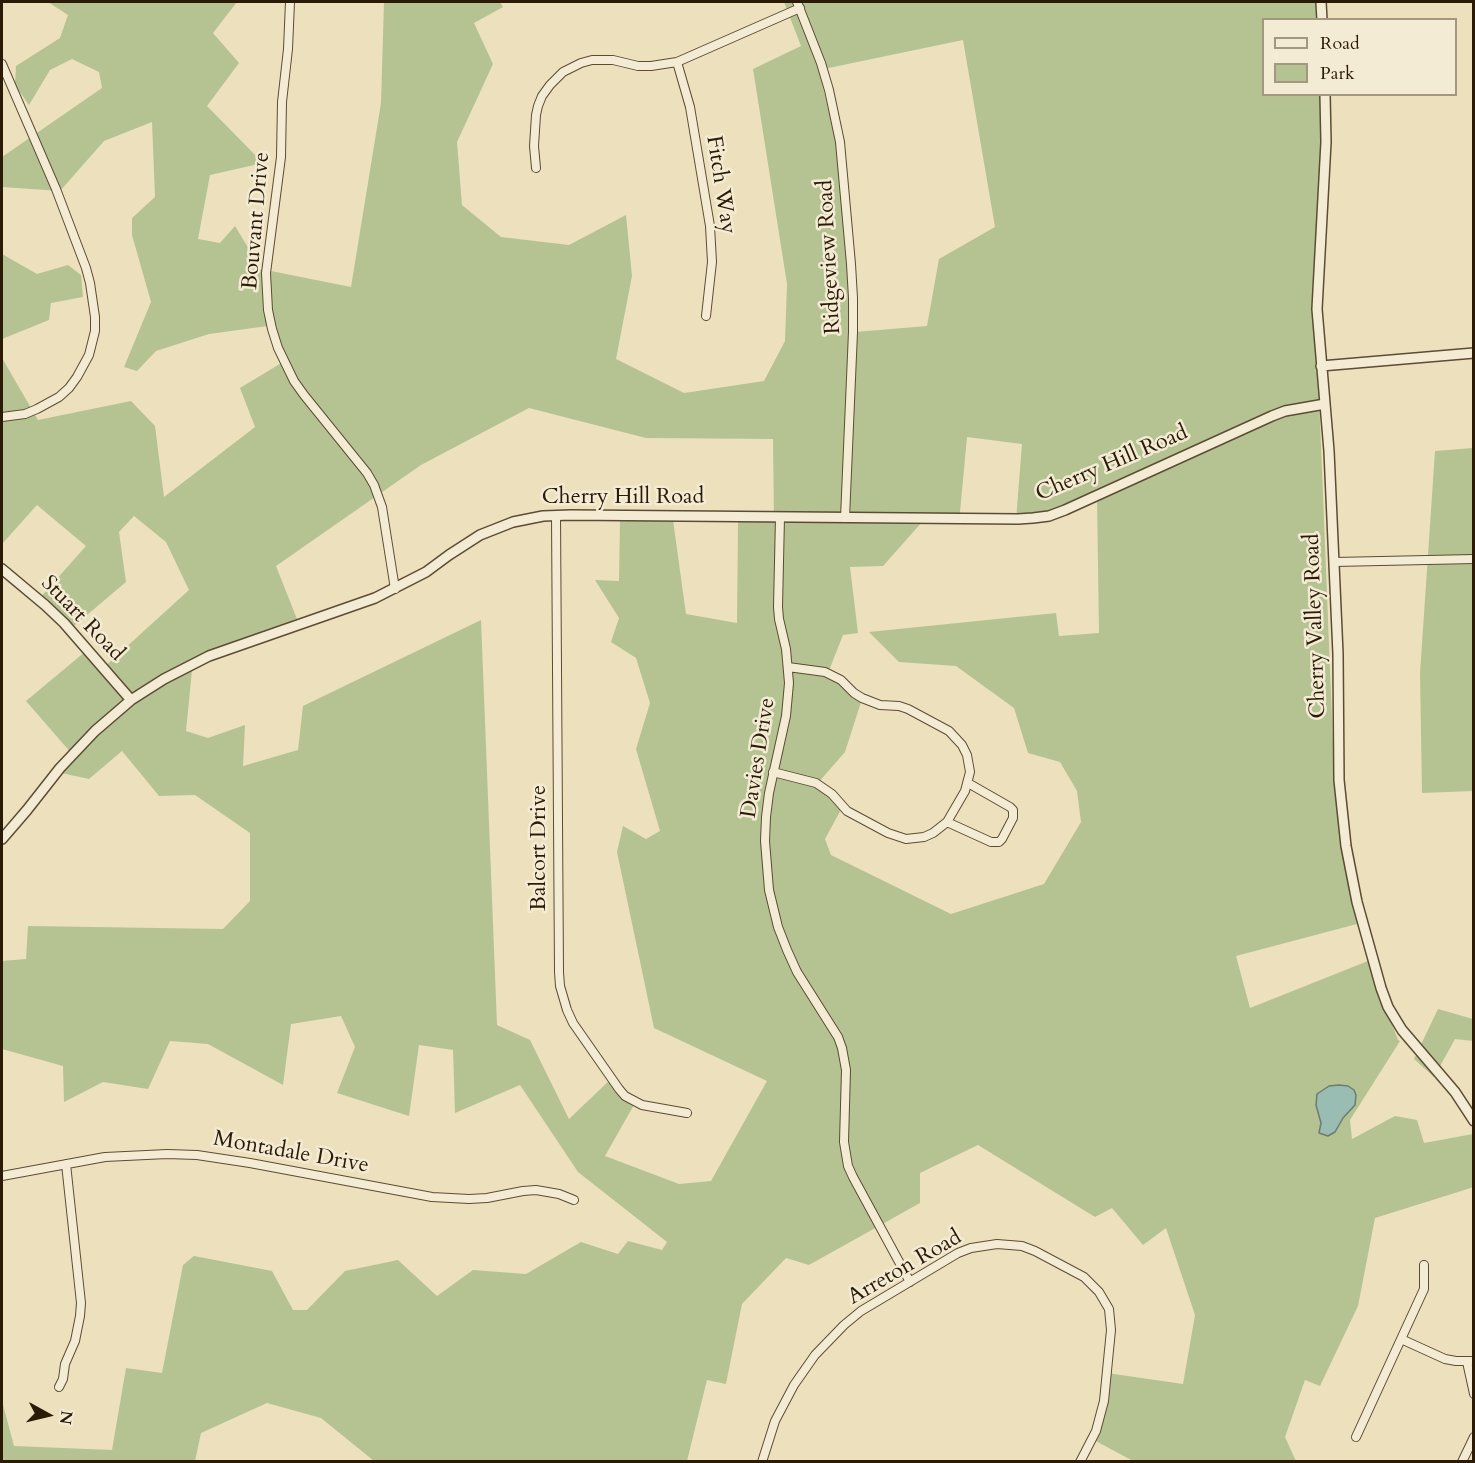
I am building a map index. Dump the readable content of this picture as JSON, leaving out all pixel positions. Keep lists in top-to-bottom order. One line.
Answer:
{"streets":{"street":["Fitch Way","Bouvant Drive","Ridgeview Road","Cherry Hill Road","Stuart Road","Cherry Valley Road","Davies Drive","Balcort Drive","Montadale Drive","Arreton Road"]},"crossings":[["Bouvant Drive","Cherry Hill Road"],["Ridgeview Road","Cherry Hill Road"],["Cherry Hill Road","Stuart Road"],["Cherry Hill Road","Cherry Valley Road"],["Cherry Hill Road","Davies Drive"],["Cherry Hill Road","Balcort Drive"],["Davies Drive","Arreton Road"]],"legend":["Road","Park"],"north":"right"}
